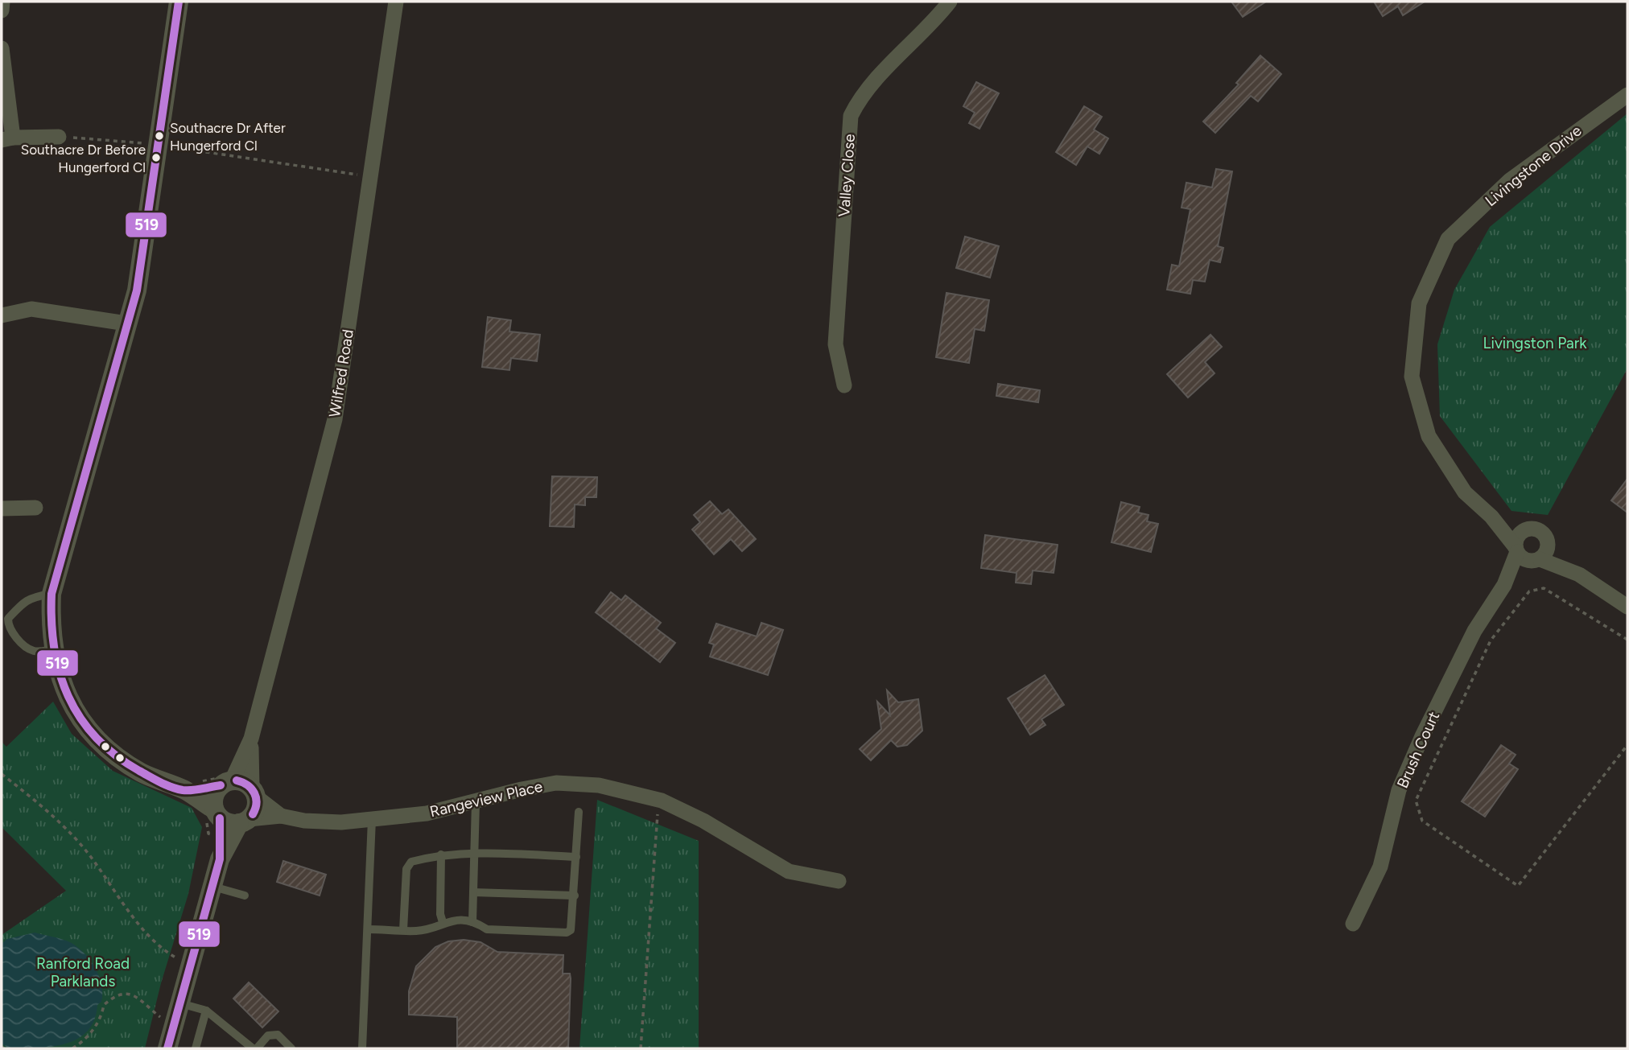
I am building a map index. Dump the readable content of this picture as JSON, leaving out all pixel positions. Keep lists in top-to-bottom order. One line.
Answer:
{"streets":{"street":["Livingstone Drive","Valley Close","Wilfred Road","Brush Court","Rangeview Place"]},"crossings":[["Livingstone Drive","Brush Court"],["Wilfred Road","Rangeview Place"]],"parks":["Livingston Park","Ranford Road Parklands"],"places":["Southacre Dr After Hungerford Cl","Southacre Dr Before Hungerford Cl"],"lines":["transit line 519"]}
